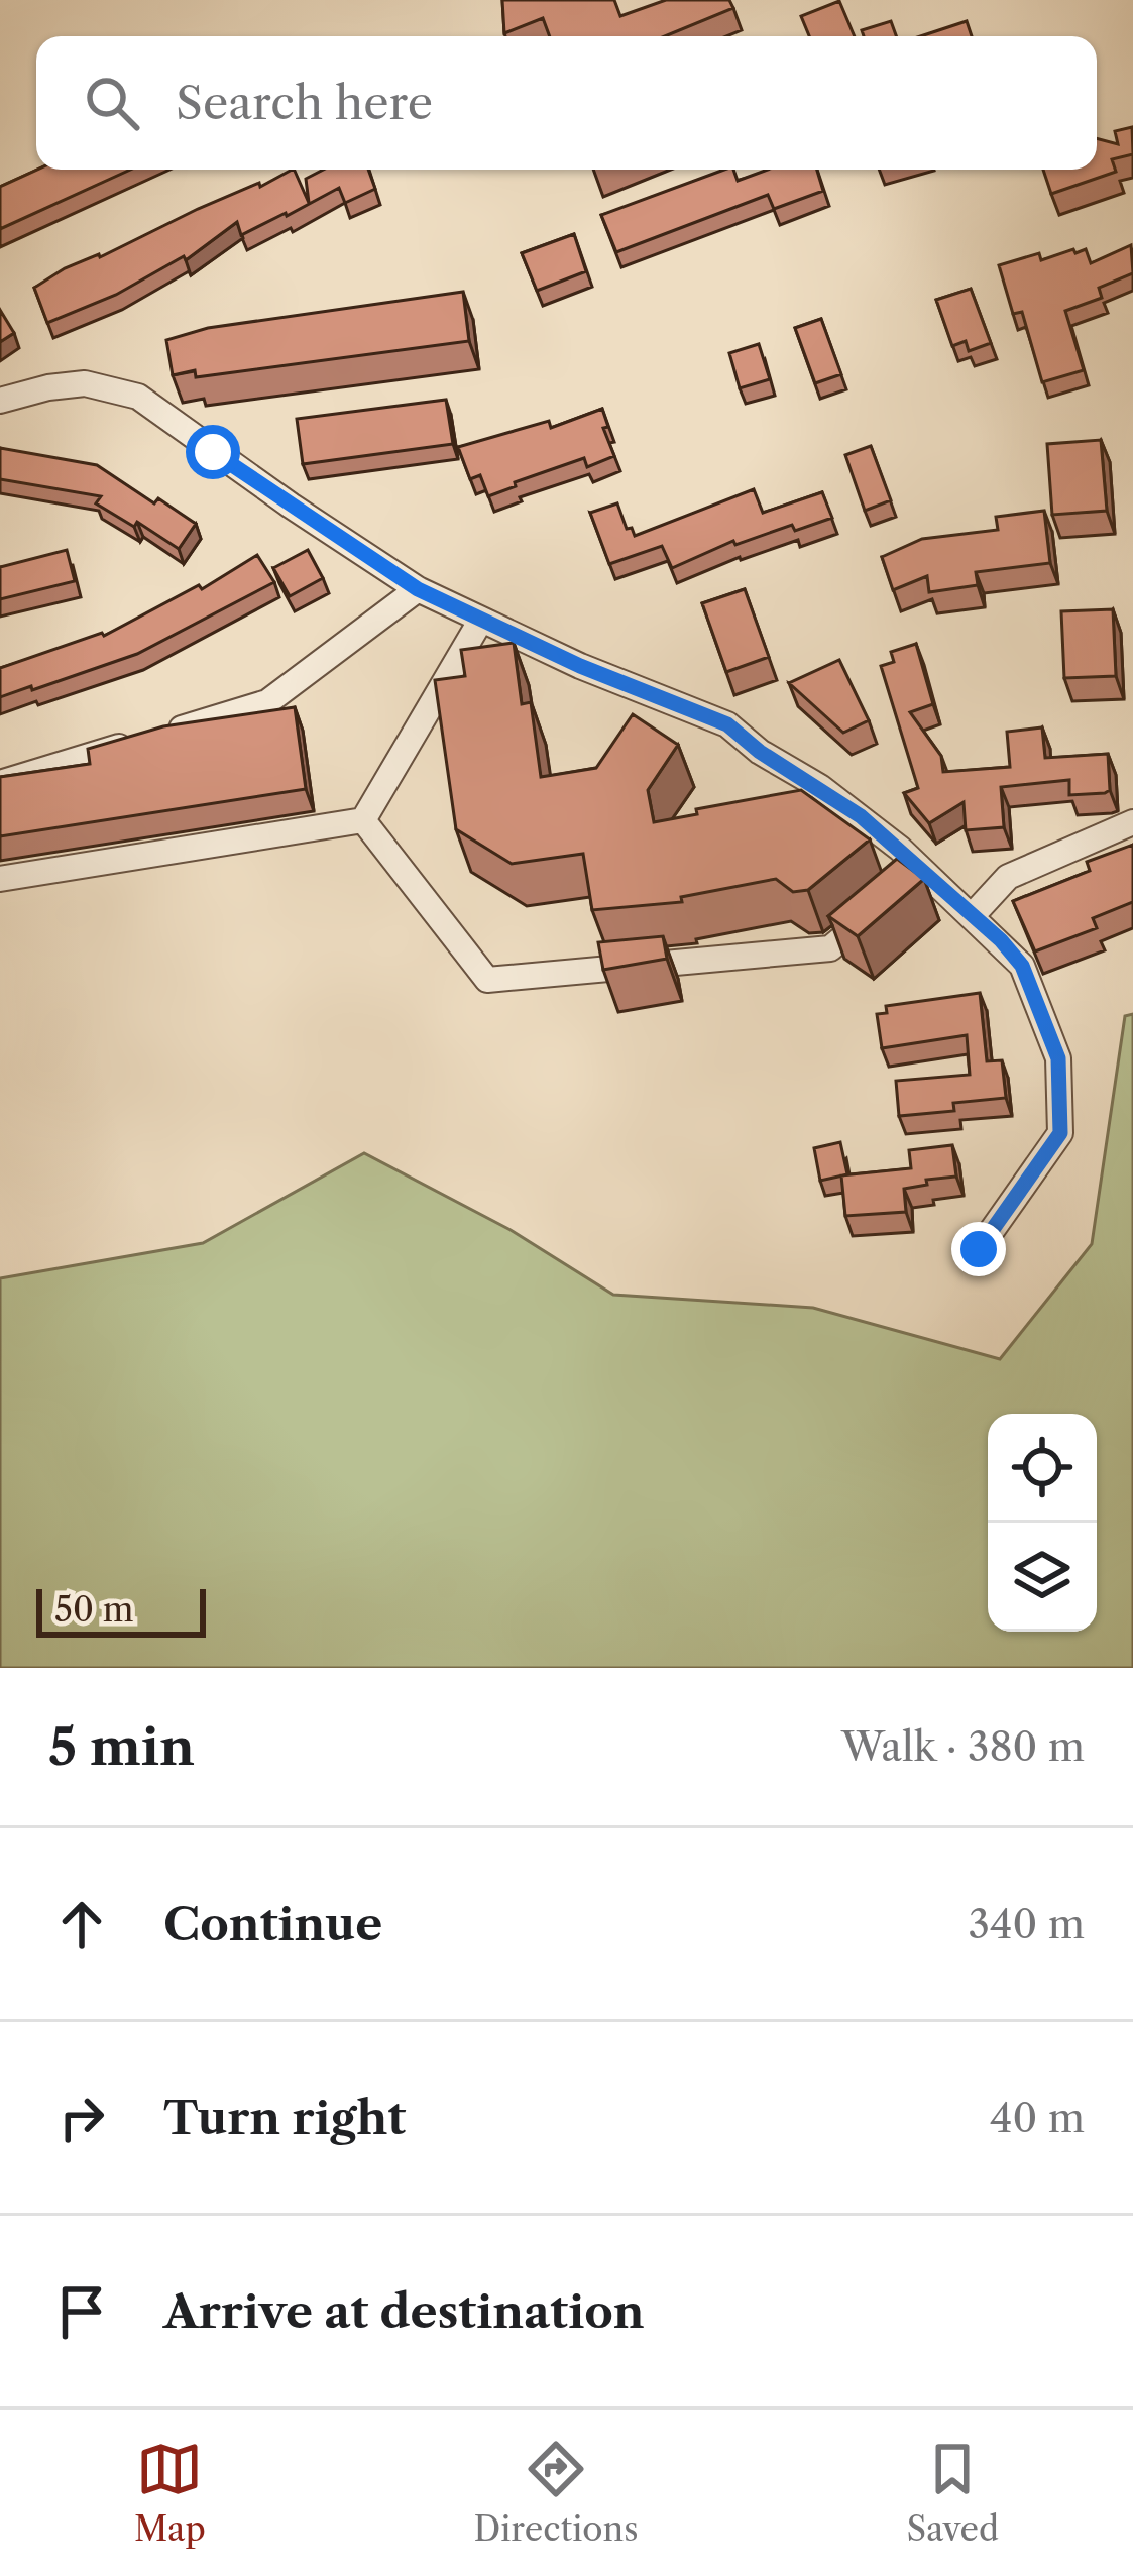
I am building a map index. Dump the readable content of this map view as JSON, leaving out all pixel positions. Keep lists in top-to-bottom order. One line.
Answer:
{"scale_bar":"50 m","page":{"search":"Search here","scale":"50 m","heading":["5 min","Walk · 380 m"],"list":[["Continue","340 m"],["Turn right","40 m"],"Arrive at destination"],"nav":["Map","Directions","Saved"]}}
